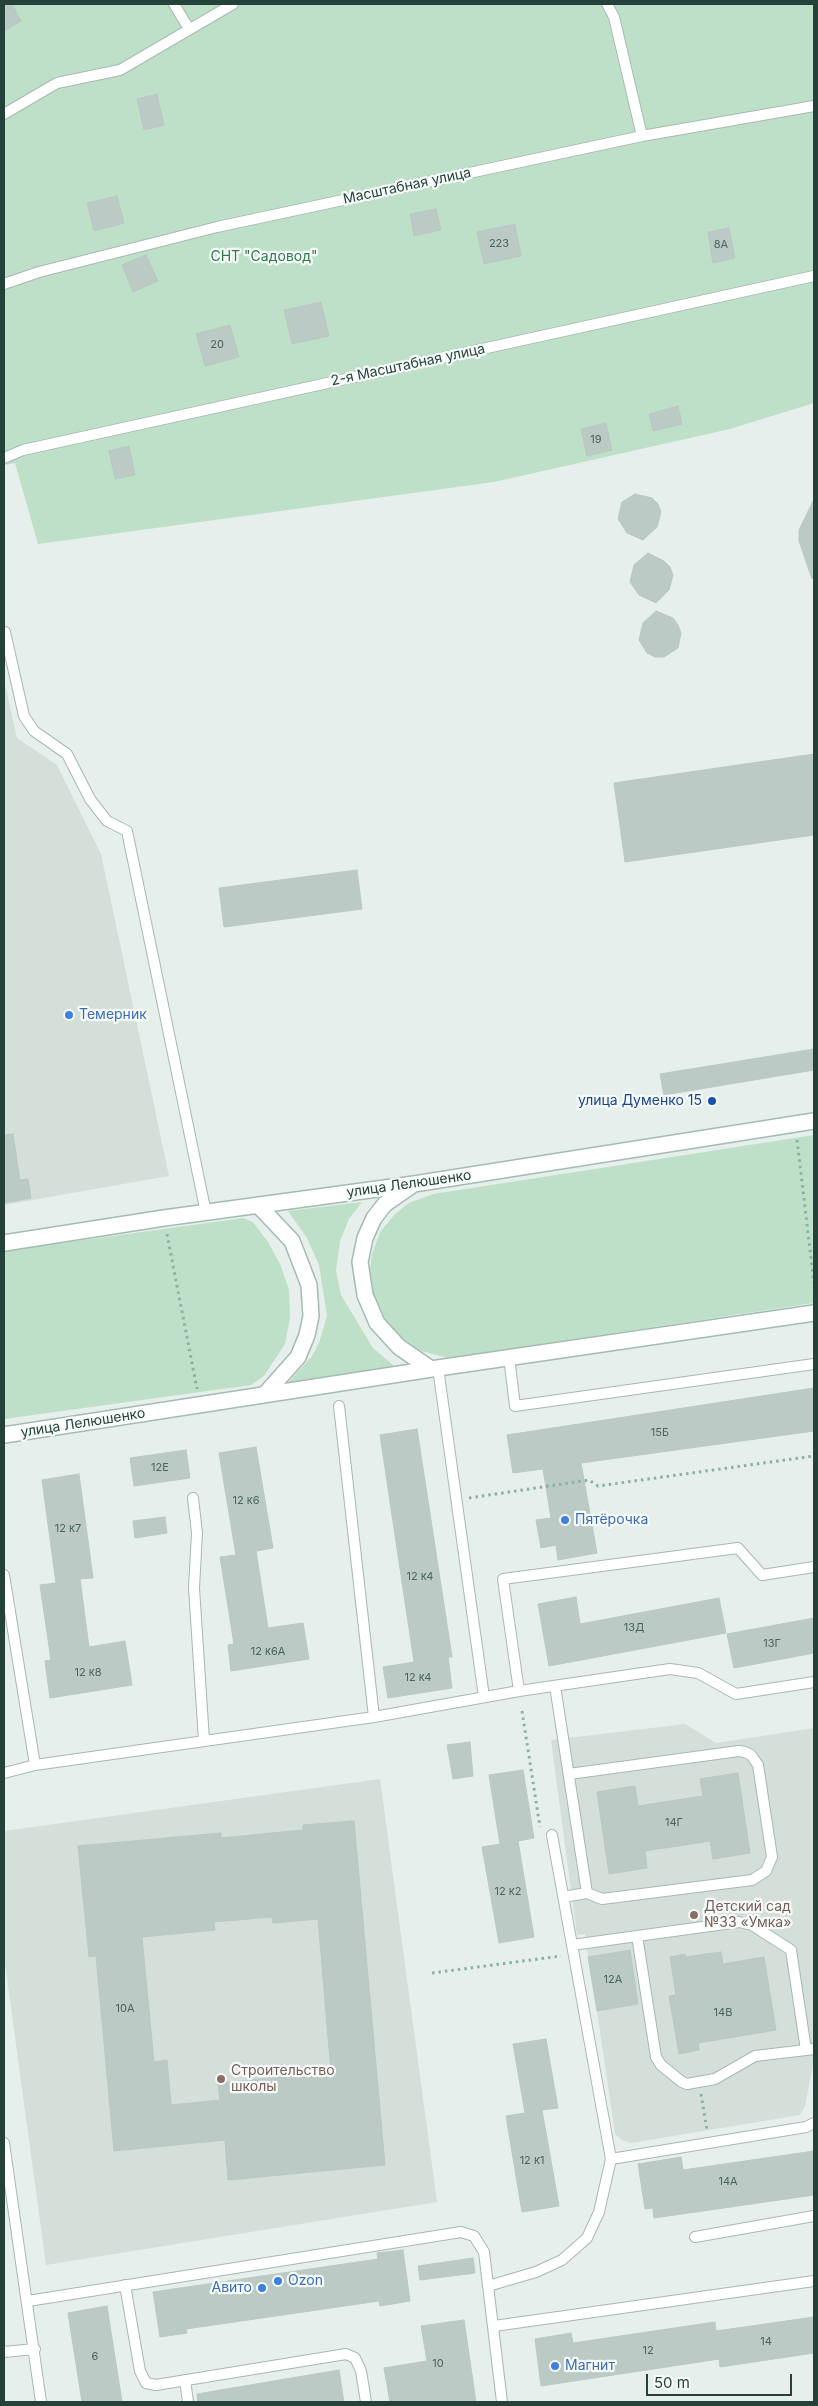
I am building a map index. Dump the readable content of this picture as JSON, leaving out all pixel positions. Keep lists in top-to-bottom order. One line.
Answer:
{"streets":{"street":["улица Лелюшенко"],"lane":["Масштабная улица","2-я Масштабная улица"]},"parks":["СНТ \"Садовод\""],"places":["Темерник","улица Думенко 15","Пятёрочка","Детский сад №33 «Умка»","Строительство школы","Ozon","Авито","Магнит"],"house_numbers":["223","8А","20","19","15Б","12Е","12 к6","12 к7","12 к4","13Д","13Г","12 к6А","12 к8","12 к4","14Г","12 к2","12А","10А","14В","12 к1","14А","14","12","6","10"],"scale_bar":"50 m"}
